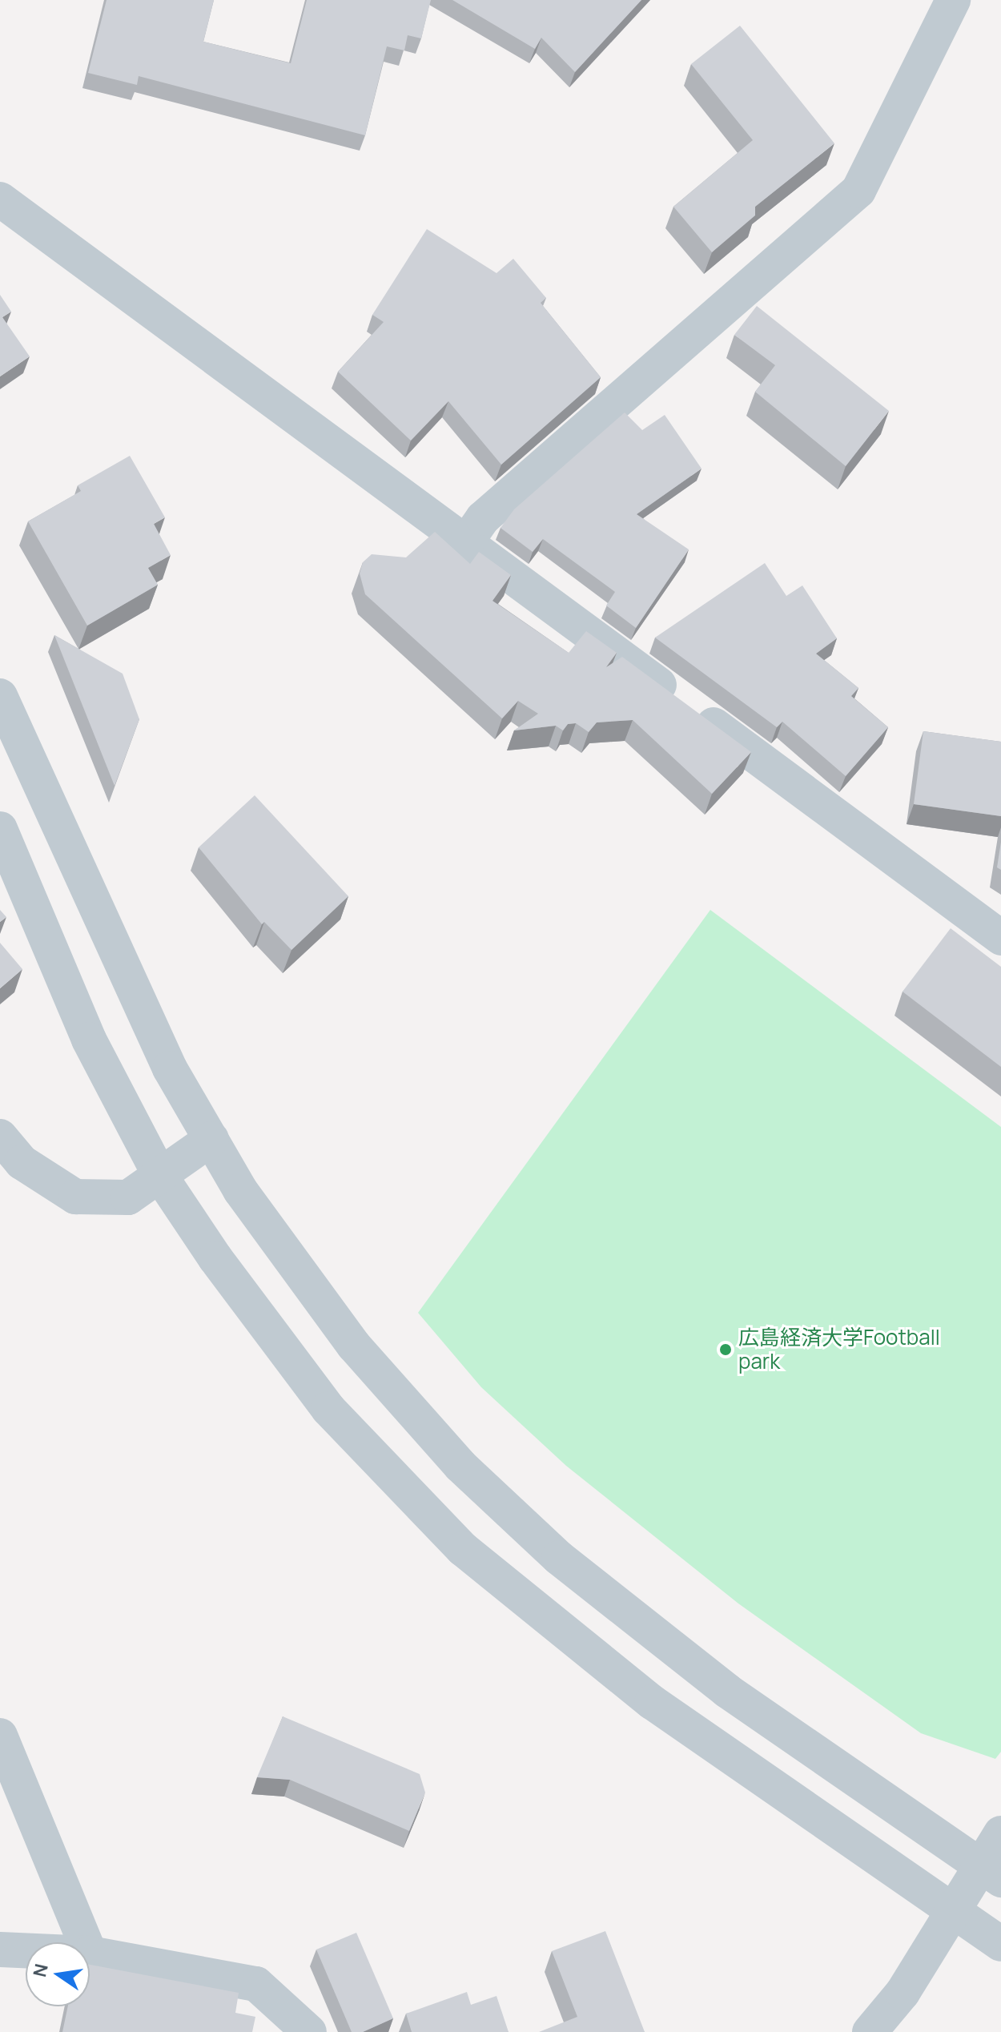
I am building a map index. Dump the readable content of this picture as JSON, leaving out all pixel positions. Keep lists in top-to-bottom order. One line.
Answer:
{"places":["広島経済大学Football park"],"north":"left"}
